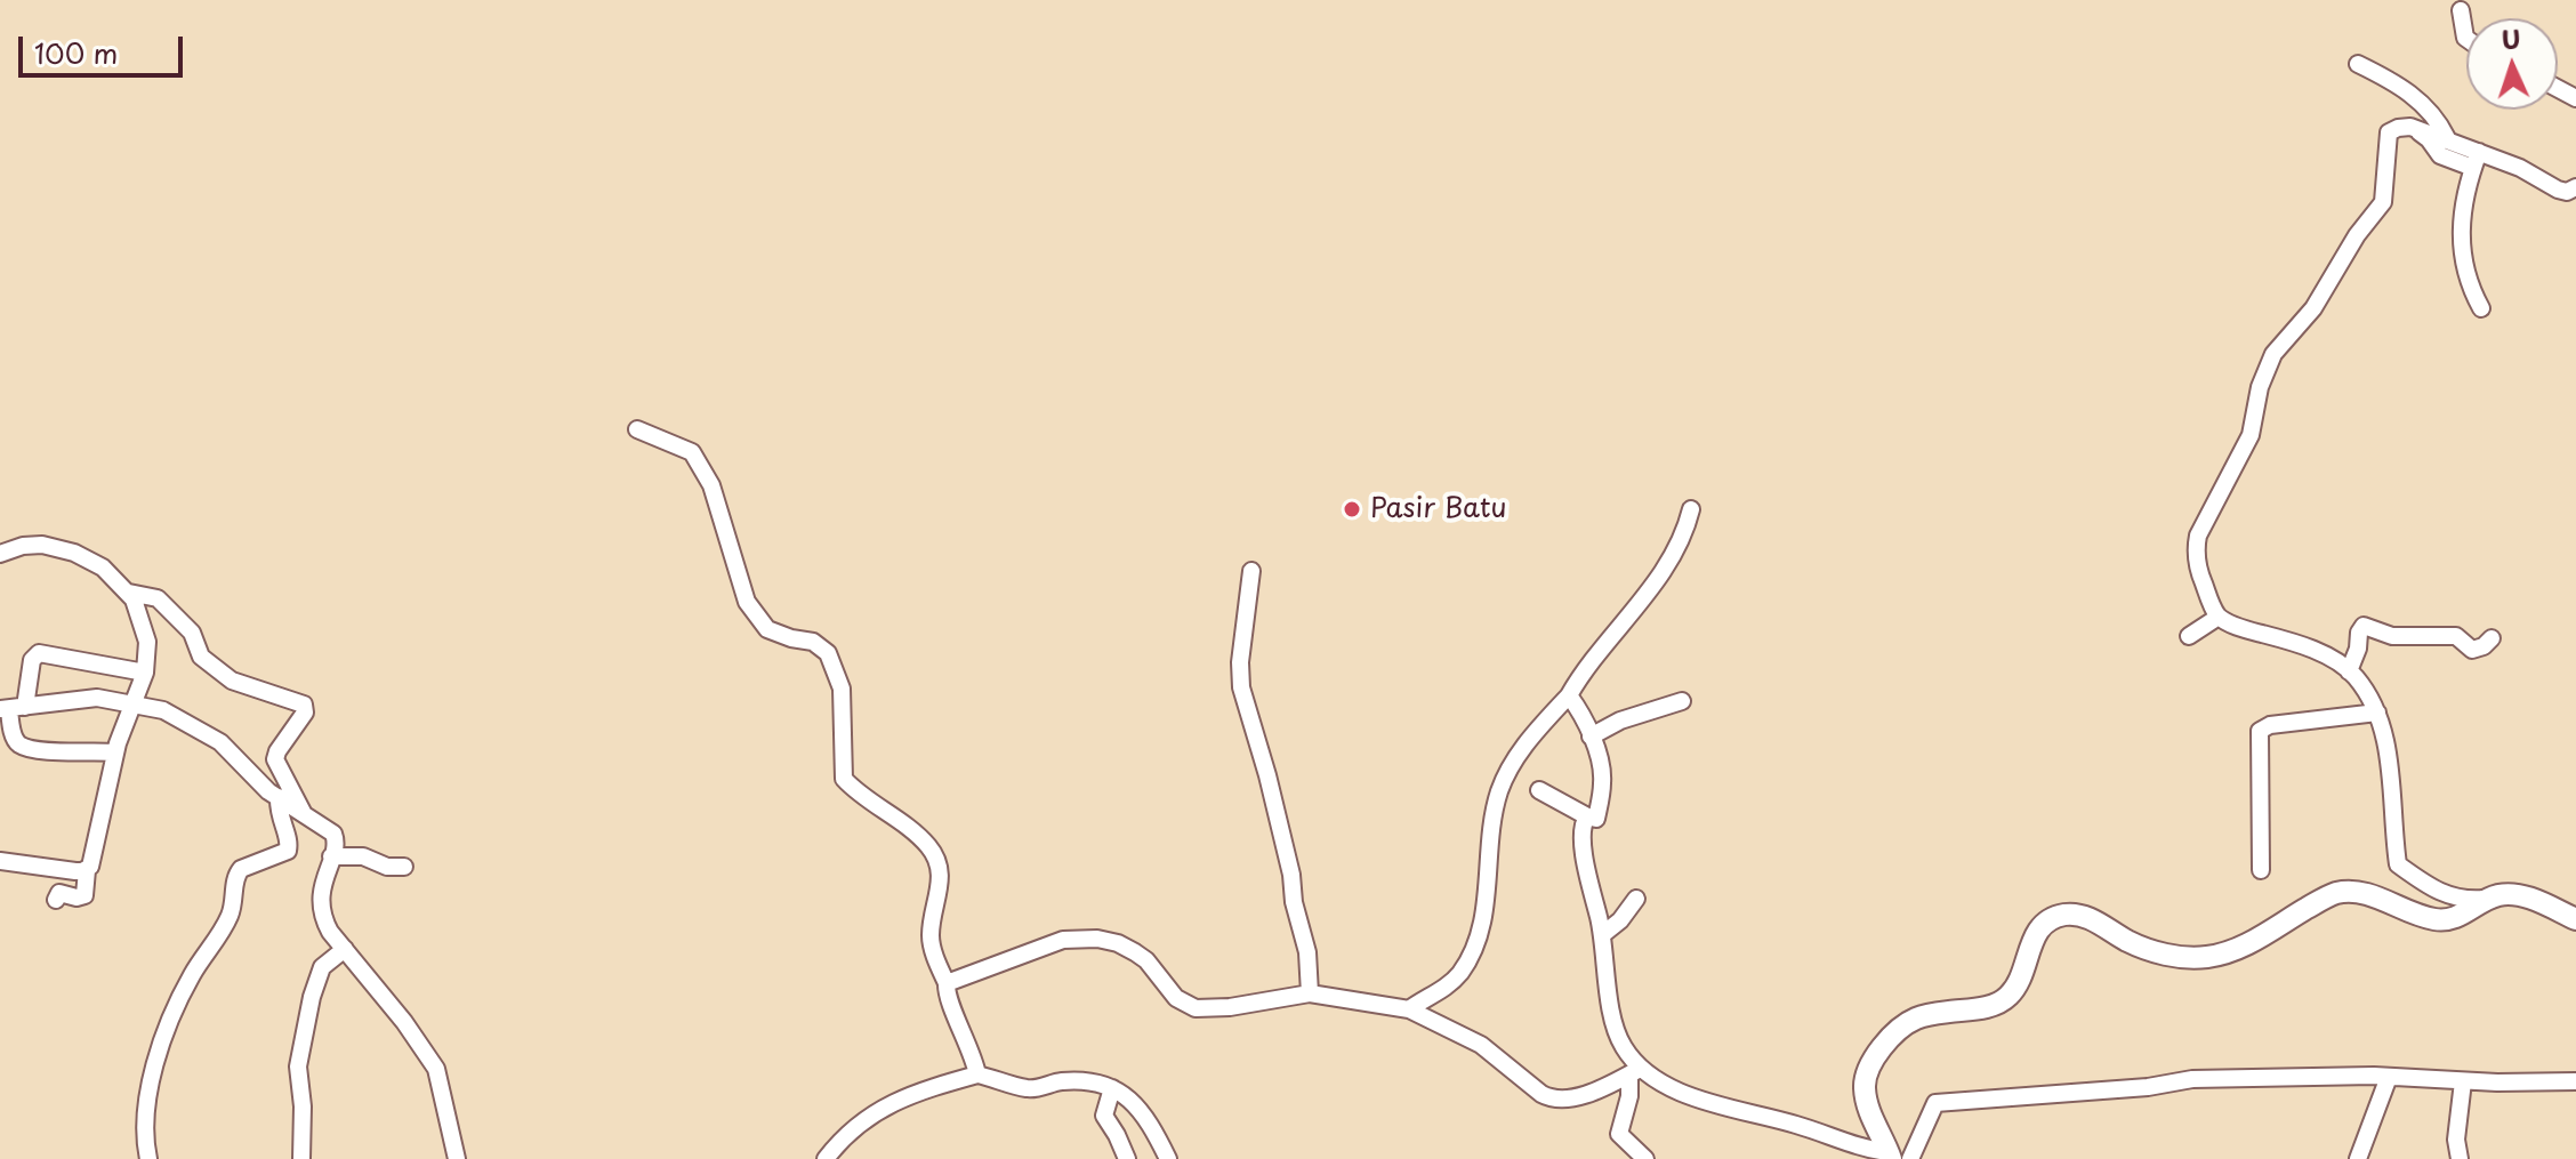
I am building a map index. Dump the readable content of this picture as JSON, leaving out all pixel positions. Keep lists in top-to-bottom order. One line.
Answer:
{"places":["Pasir Batu"],"scale_bar":"100 m","north":"top"}
